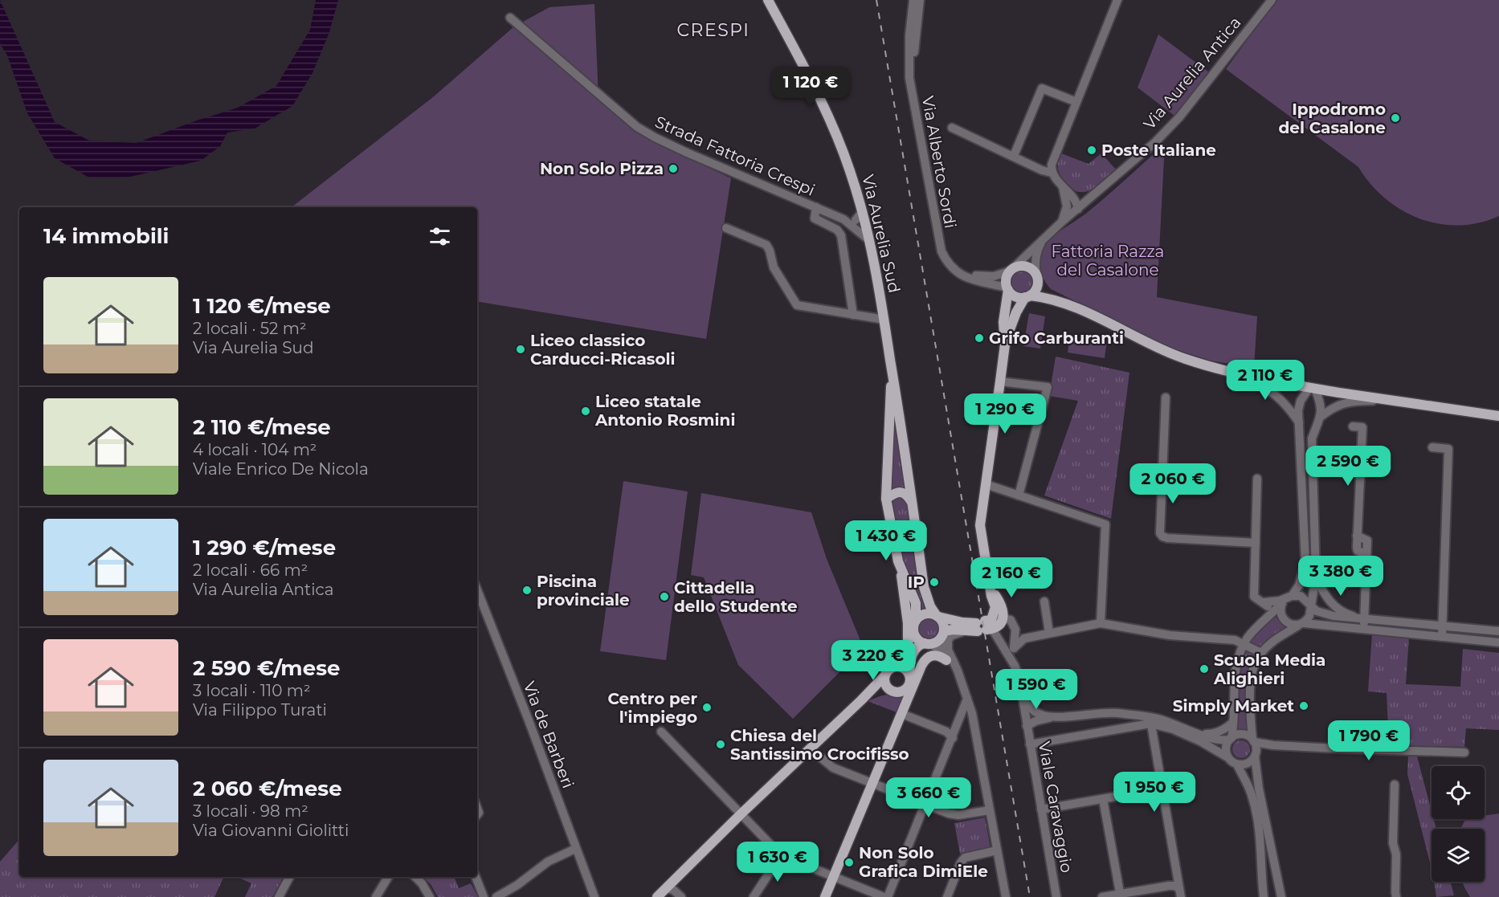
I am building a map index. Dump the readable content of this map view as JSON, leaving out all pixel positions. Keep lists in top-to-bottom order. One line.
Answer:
{"streets":{"main road":["Via Aurelia Antica","Via Aurelia Sud"],"street":["Strada Fattoria Crespi","Via Alberto Sordi","Via de Barberi","Viale Caravaggio"]},"crossings":[["Via Aurelia Antica","Via Alberto Sordi"],["Via Aurelia Antica","Viale Caravaggio"],["Strada Fattoria Crespi","Via Aurelia Sud"]],"districts":["CRESPI"],"parks":["Fattoria Razza del Casalone"],"places":["Ippodromo del Casalone","Poste Italiane","Non Solo Pizza","Grifo Carburanti","Liceo classico Carducci-Ricasoli","Liceo statale Antonio Rosmini","IP","Piscina provinciale","Cittadella dello Studente","Scuola Media Alighieri","Simply Market","Centro per l'impiego","Chiesa del Santissimo Crocifisso","Non Solo Grafica DimiEle"],"page":{"price":["1 120 €","2 110 €","1 290 €","2 590 €","2 060 €","1 430 €","3 380 €","2 160 €","3 220 €","1 590 €","1 790 €","1 950 €","3 660 €","1 630 €"],"heading":"14 immobili","list":[{"name":"1 120 €/mese","note":"2 locali · 52 m² · Via Aurelia Sud"},{"name":"2 110 €/mese","note":"4 locali · 104 m² · Viale Enrico De Nicola"},{"name":"1 290 €/mese","note":"2 locali · 66 m² · Via Aurelia Antica"},{"name":"2 590 €/mese","note":"3 locali · 110 m² · Via Filippo Turati"},{"name":"2 060 €/mese","note":"3 locali · 98 m² · Via Giovanni Giolitti"}]}}
